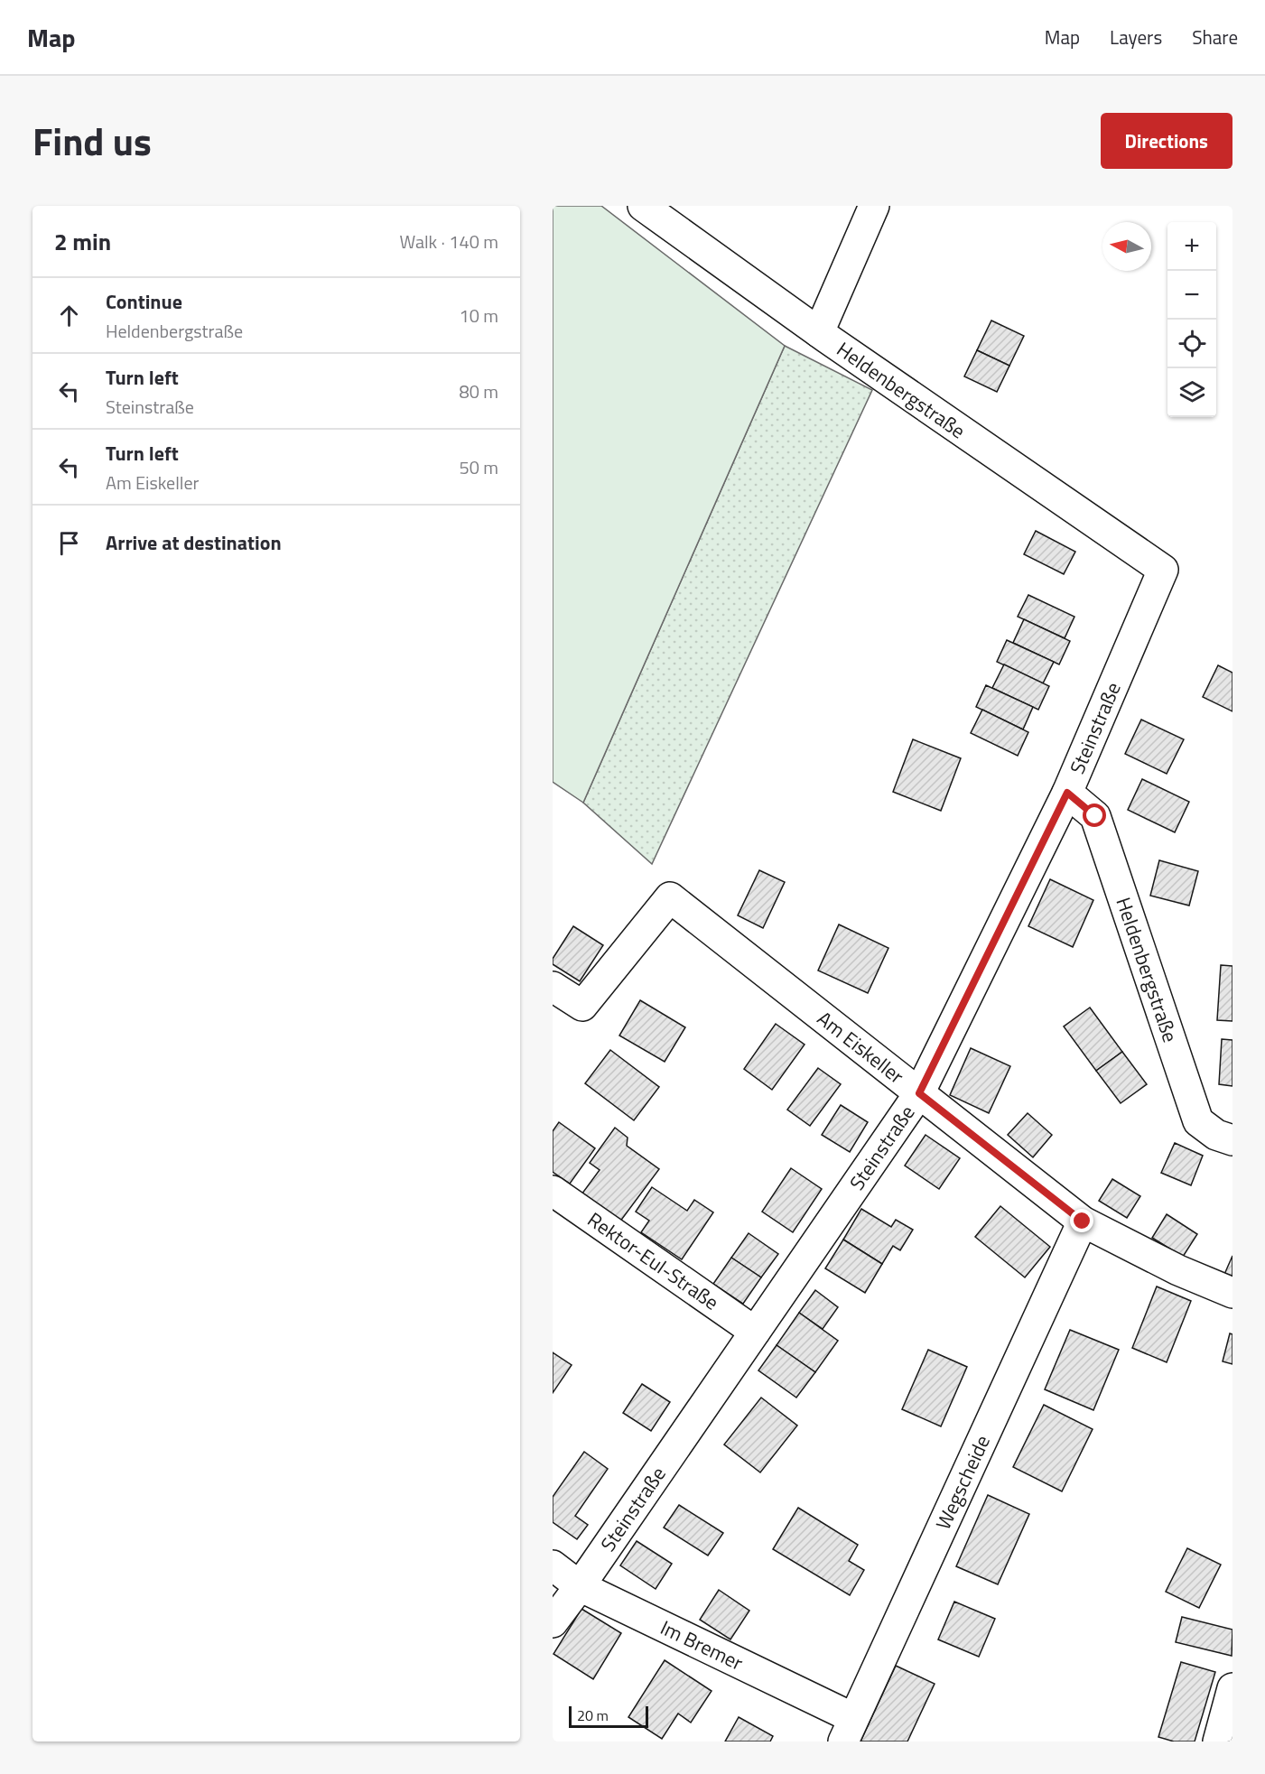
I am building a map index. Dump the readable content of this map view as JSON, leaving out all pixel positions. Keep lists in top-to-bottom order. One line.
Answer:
{"streets":{"street":["Heldenbergstraße","Steinstraße","Am Eiskeller","Rektor-Eul-Straße","Wegscheide","Im Bremer"]},"crossings":[["Heldenbergstraße","Steinstraße"],["Steinstraße","Am Eiskeller"],["Steinstraße","Rektor-Eul-Straße"],["Steinstraße","Im Bremer"],["Am Eiskeller","Wegscheide"],["Wegscheide","Im Bremer"]],"scale_bar":"20 m","north":"left","page":{"header":"Map","nav":["Map","Layers","Share"],"title":"Find us","buttons":"Directions","heading":["2 min","Walk · 140 m"],"map_buttons":["+","−"],"list":[["Continue","Heldenbergstraße","10 m"],["Turn left","Steinstraße","80 m"],["Turn left","Am Eiskeller","50 m"],"Arrive at destination"],"scale":"20 m"}}
